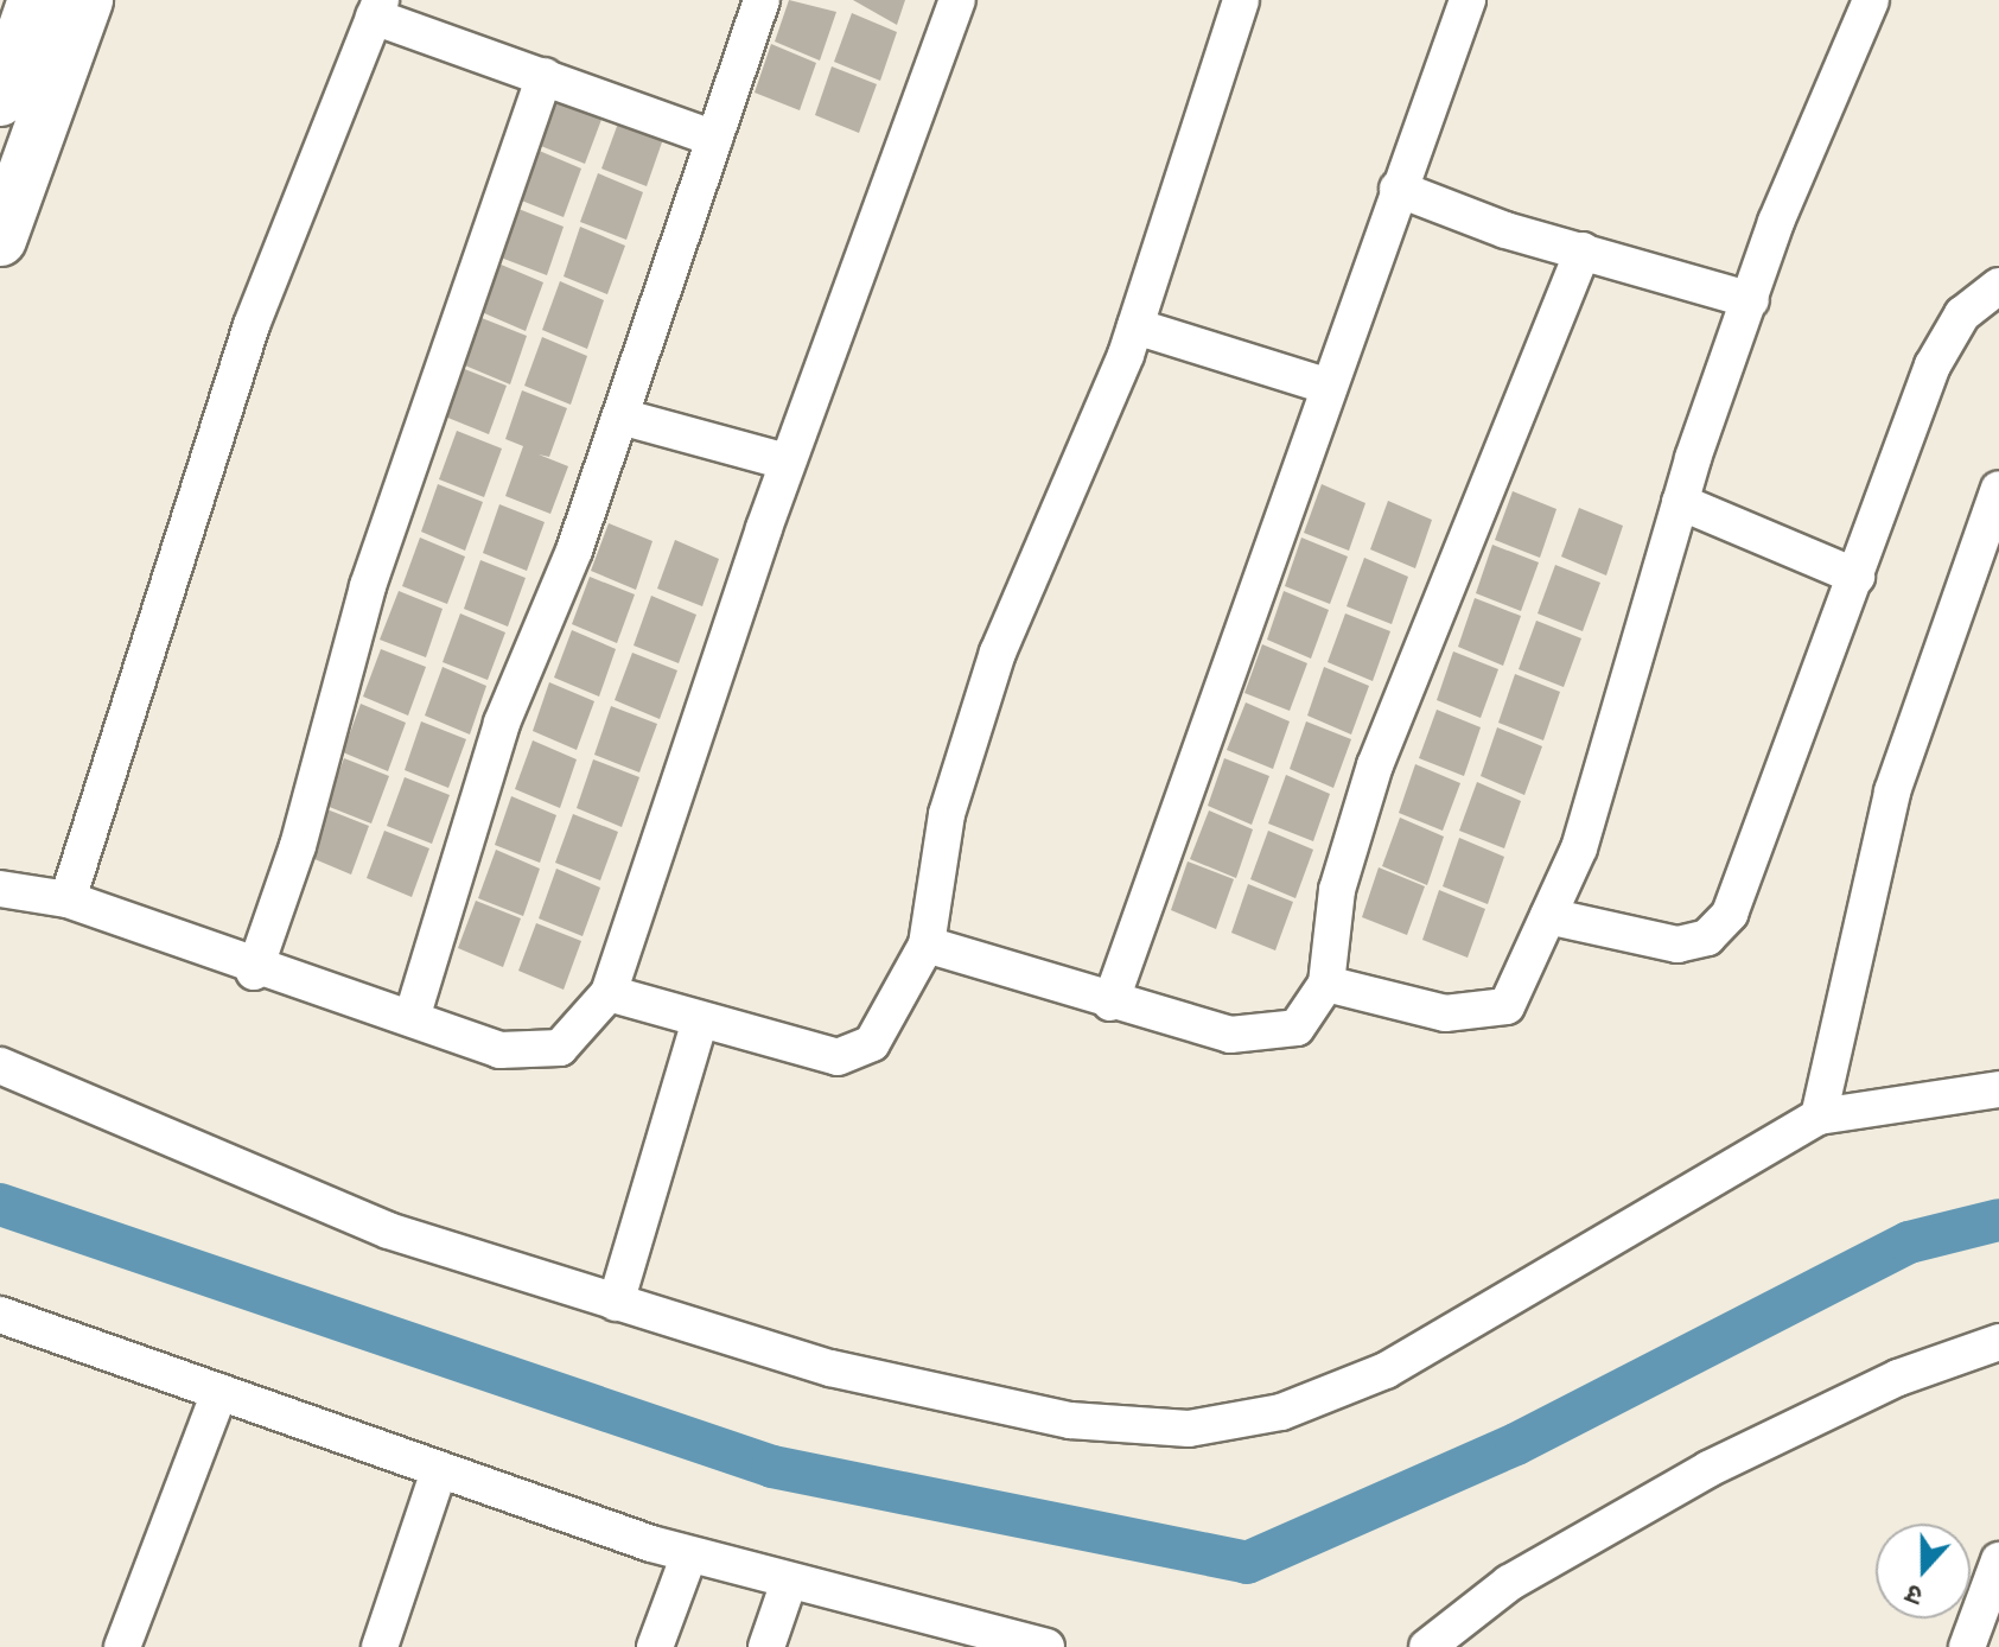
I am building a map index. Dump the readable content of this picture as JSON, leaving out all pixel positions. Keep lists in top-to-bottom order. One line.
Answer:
{"north":"bottom"}
